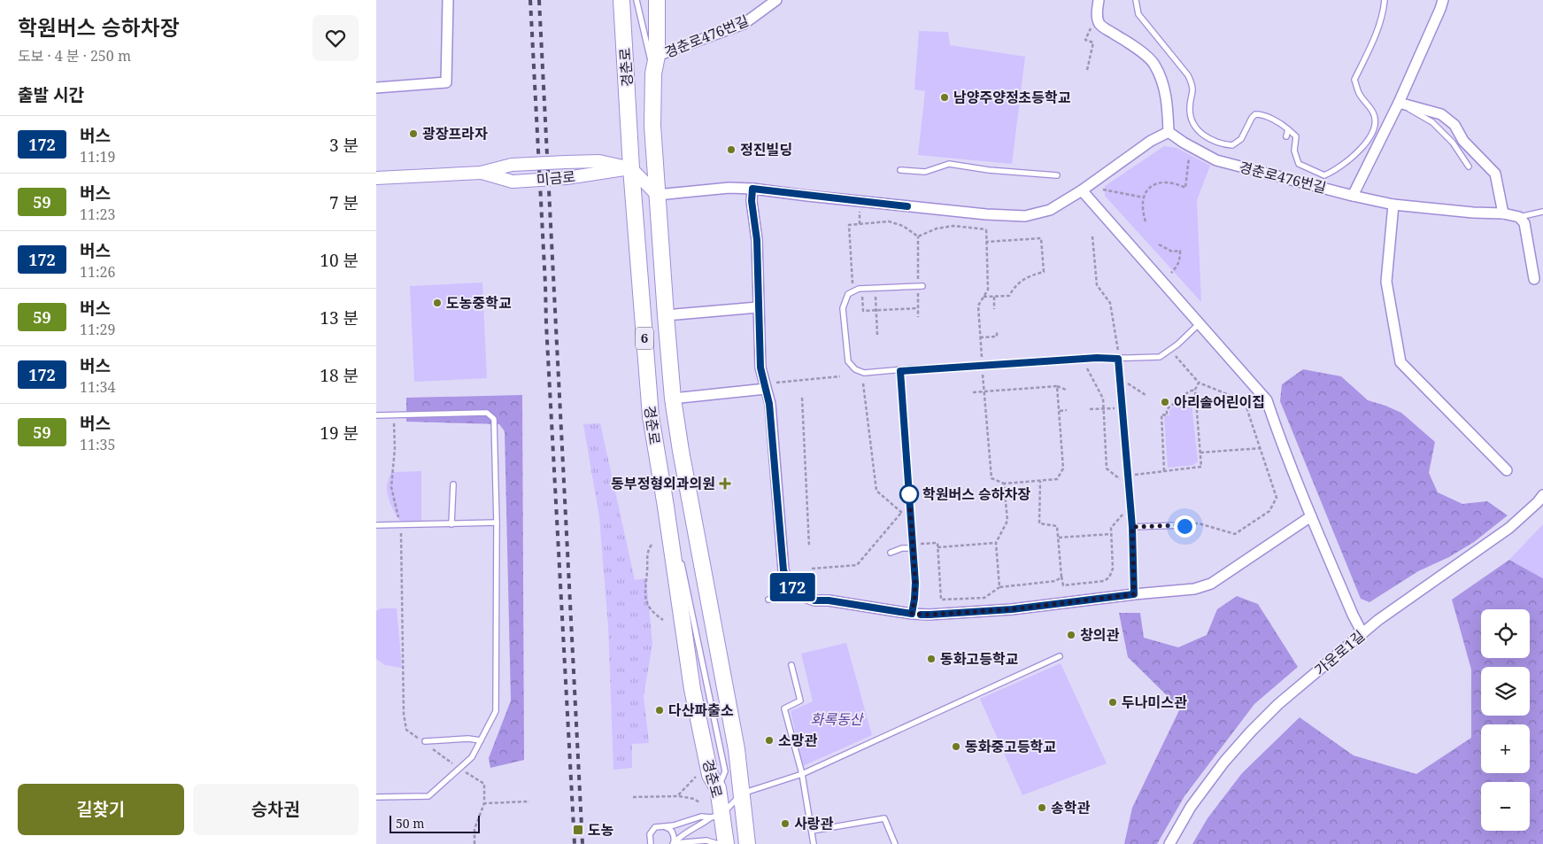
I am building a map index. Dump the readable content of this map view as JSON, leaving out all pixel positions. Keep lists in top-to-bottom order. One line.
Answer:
{"streets":{"main road":["경춘로","6"],"street":["경춘로476번길","미금로","가운로1길"]},"crossings":[["경춘로476번길","경춘로"],["경춘로","미금로"]],"parks":["화록동산"],"places":{"other":["남양주양정초등학교","광장프라자","정진빌딩","도농중학교","아리솔어린이집","학원버스 승하차장","창의관","동화고등학교","두나미스관","다산파출소","소망관","동화중고등학교","송학관","사랑관"],"health":["동부정형외과의원"],"transit":["도농"]},"lines":["bus line 172"],"scale_bar":"50 m","page":{"heading":[["학원버스 승하차장","도보 · 4 분 · 250 m"],"출발 시간"],"on_map":"172","list":[{"mark":"172","name":"버스","note":"11:19","value":"3 분"},{"mark":"59","name":"버스","note":"11:23","value":"7 분"},{"mark":"172","name":"버스","note":"11:26","value":"10 분"},{"mark":"59","name":"버스","note":"11:29","value":"13 분"},{"mark":"172","name":"버스","note":"11:34","value":"18 분"},{"mark":"59","name":"버스","note":"11:35","value":"19 분"}],"map_buttons":["+","−"],"buttons":["길찾기","승차권"],"scale":"50 m"}}
